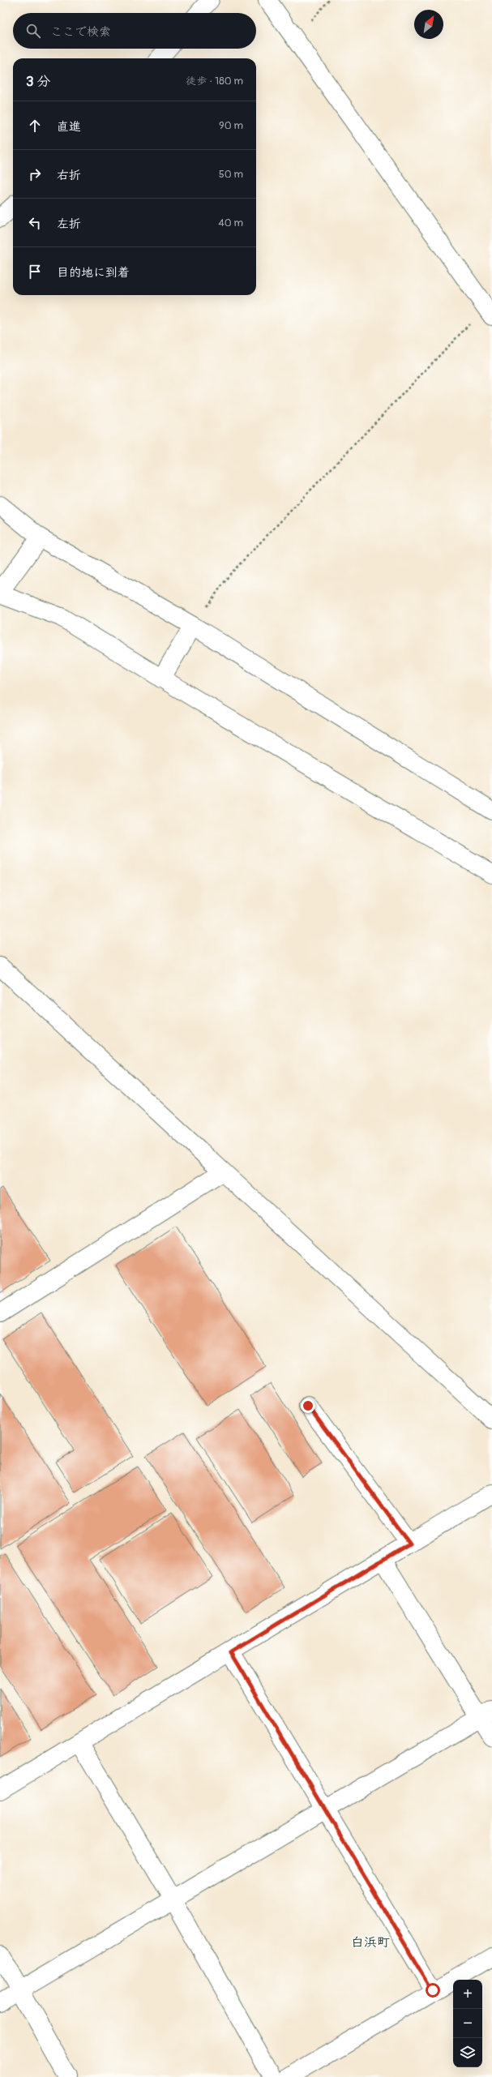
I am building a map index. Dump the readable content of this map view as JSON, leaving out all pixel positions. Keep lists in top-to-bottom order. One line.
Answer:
{"districts":["白浜町"],"north":"top right","page":{"search":"ここで検索","heading":["3 分","徒歩 · 180 m"],"list":[["直進","90 m"],["右折","50 m"],["左折","40 m"],"目的地に到着"],"map_buttons":["+","−"]}}
